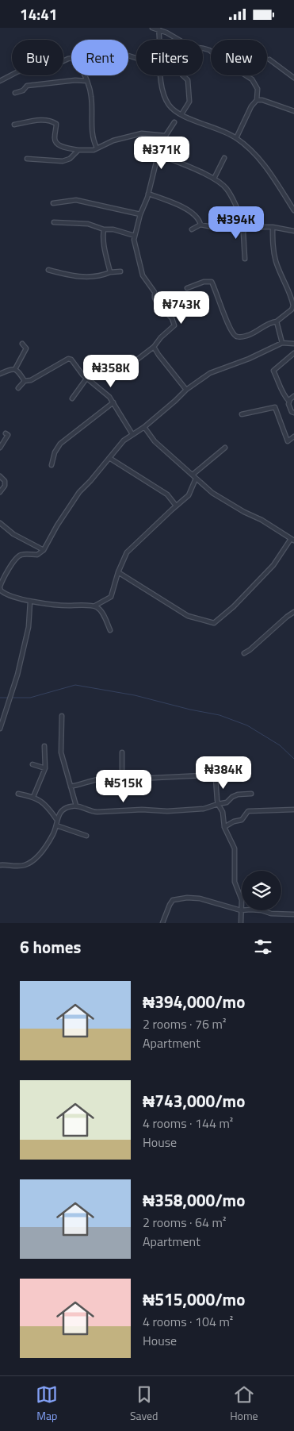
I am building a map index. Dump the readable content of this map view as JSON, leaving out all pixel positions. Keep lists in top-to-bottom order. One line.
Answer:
{"page":{"status":"14:41","chip":["Buy","Rent","Filters","New"],"price":["₦371K","₦394K","₦743K","₦358K","₦384K","₦515K"],"heading":"6 homes","list":[{"name":"₦394,000/mo","note":"2 rooms · 76 m² · Apartment"},{"name":"₦743,000/mo","note":"4 rooms · 144 m² · House"},{"name":"₦358,000/mo","note":"2 rooms · 64 m² · Apartment"},{"name":"₦515,000/mo","note":"4 rooms · 104 m² · House"}],"tabs":["Map","Saved","Home"]}}
